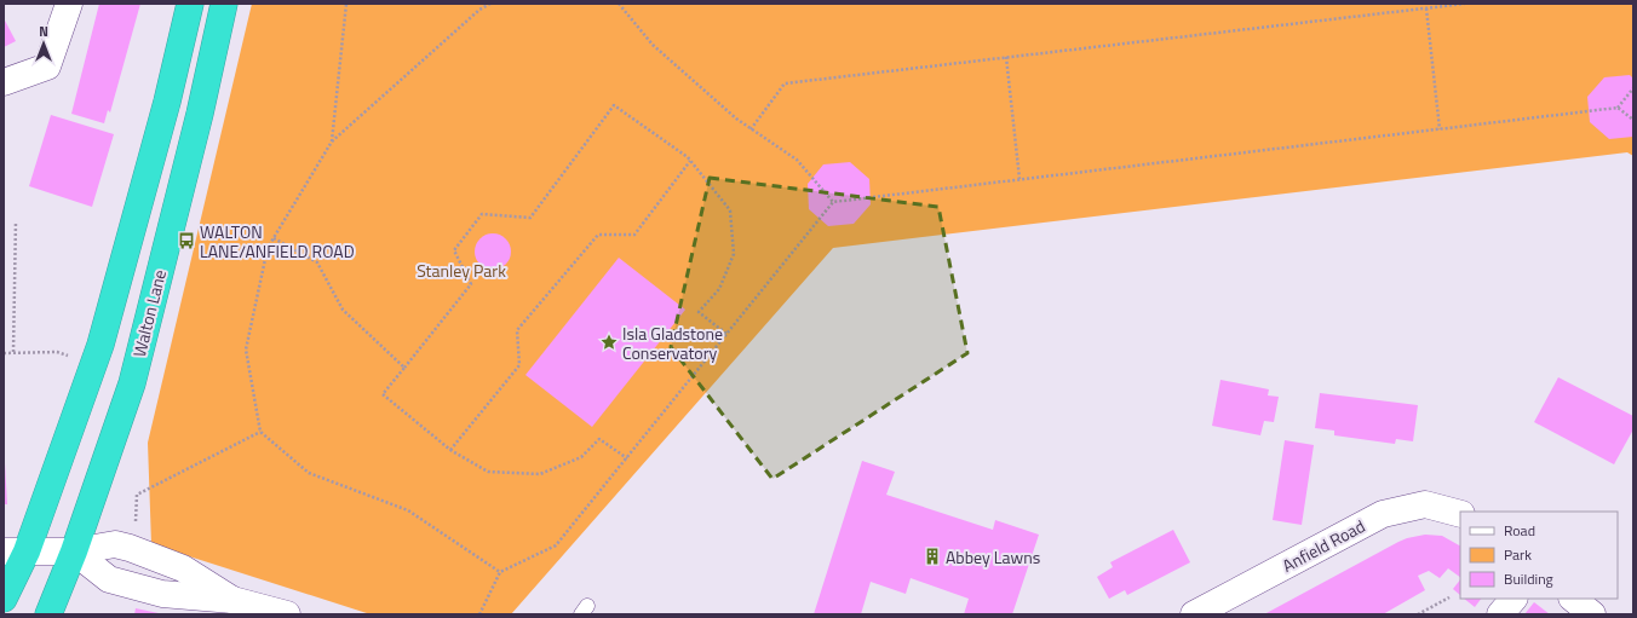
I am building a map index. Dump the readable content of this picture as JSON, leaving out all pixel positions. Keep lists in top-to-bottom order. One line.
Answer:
{"streets":{"highway":["Walton Lane"],"street":["Anfield Road"]},"parks":["Stanley Park"],"places":{"bus stop":["WALTON LANE/ANFIELD ROAD"],"place":["Isla Gladstone Conservatory"],"building":["Abbey Lawns"]},"legend":["Road","Park","Building"],"north":"top"}
